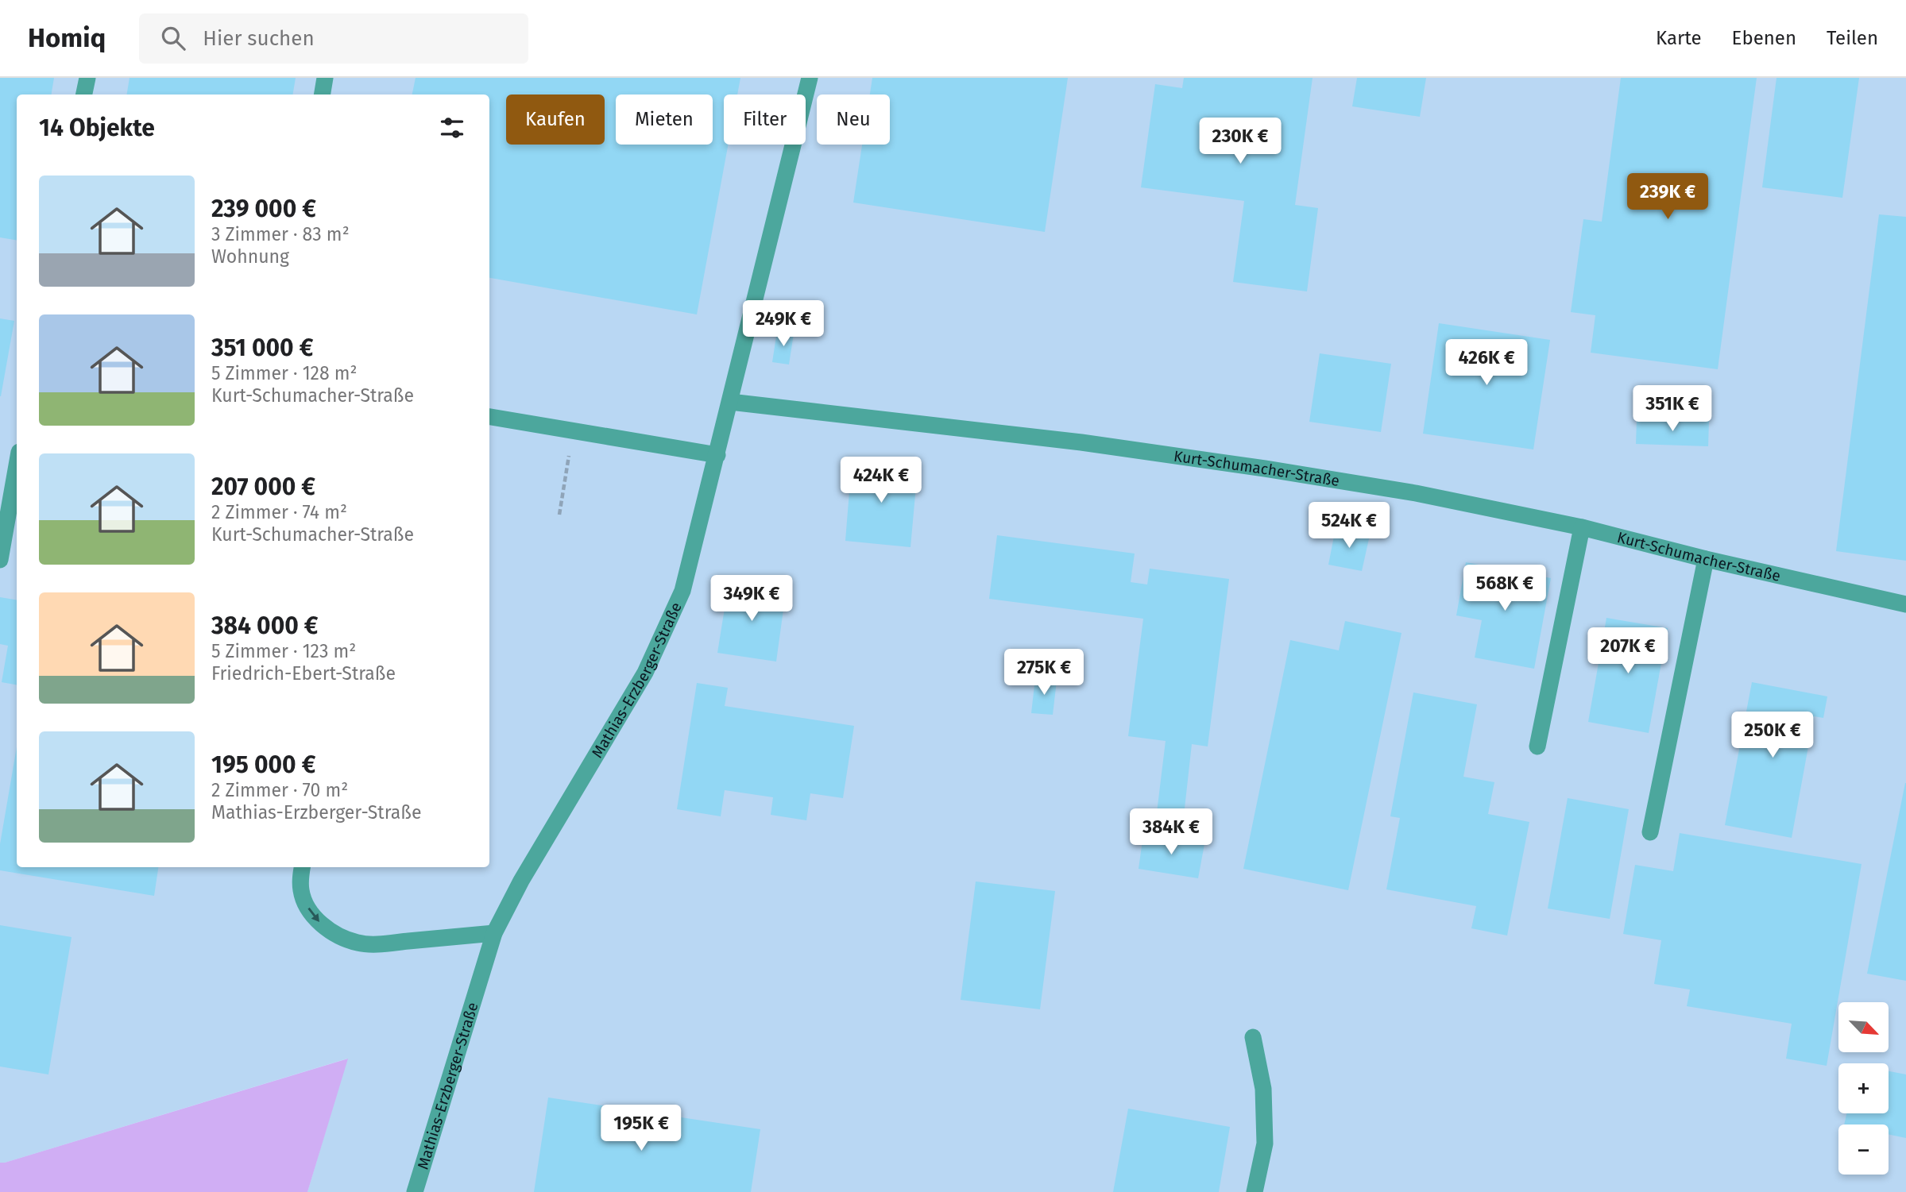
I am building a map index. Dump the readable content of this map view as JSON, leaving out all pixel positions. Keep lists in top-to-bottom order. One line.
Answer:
{"streets":{"street":["Kurt-Schumacher-Straße","Mathias-Erzberger-Straße"]},"crossings":[["Kurt-Schumacher-Straße","Mathias-Erzberger-Straße"]],"north":"bottom right","page":{"header":"Homiq","search":"Hier suchen","nav":["Karte","Ebenen","Teilen"],"chip":["Kaufen","Mieten","Filter","Neu"],"heading":"14 Objekte","price":["230K €","239K €","249K €","426K €","351K €","424K €","524K €","568K €","349K €","207K €","275K €","250K €","384K €","195K €"],"list":[{"name":"239 000 €","note":"3 Zimmer · 83 m² · Wohnung"},{"name":"351 000 €","note":"5 Zimmer · 128 m² · Kurt-Schumacher-Straße"},{"name":"207 000 €","note":"2 Zimmer · 74 m² · Kurt-Schumacher-Straße"},{"name":"384 000 €","note":"5 Zimmer · 123 m² · Friedrich-Ebert-Straße"},{"name":"195 000 €","note":"2 Zimmer · 70 m² · Mathias-Erzberger-Straße"}],"map_buttons":["+","−"]}}
